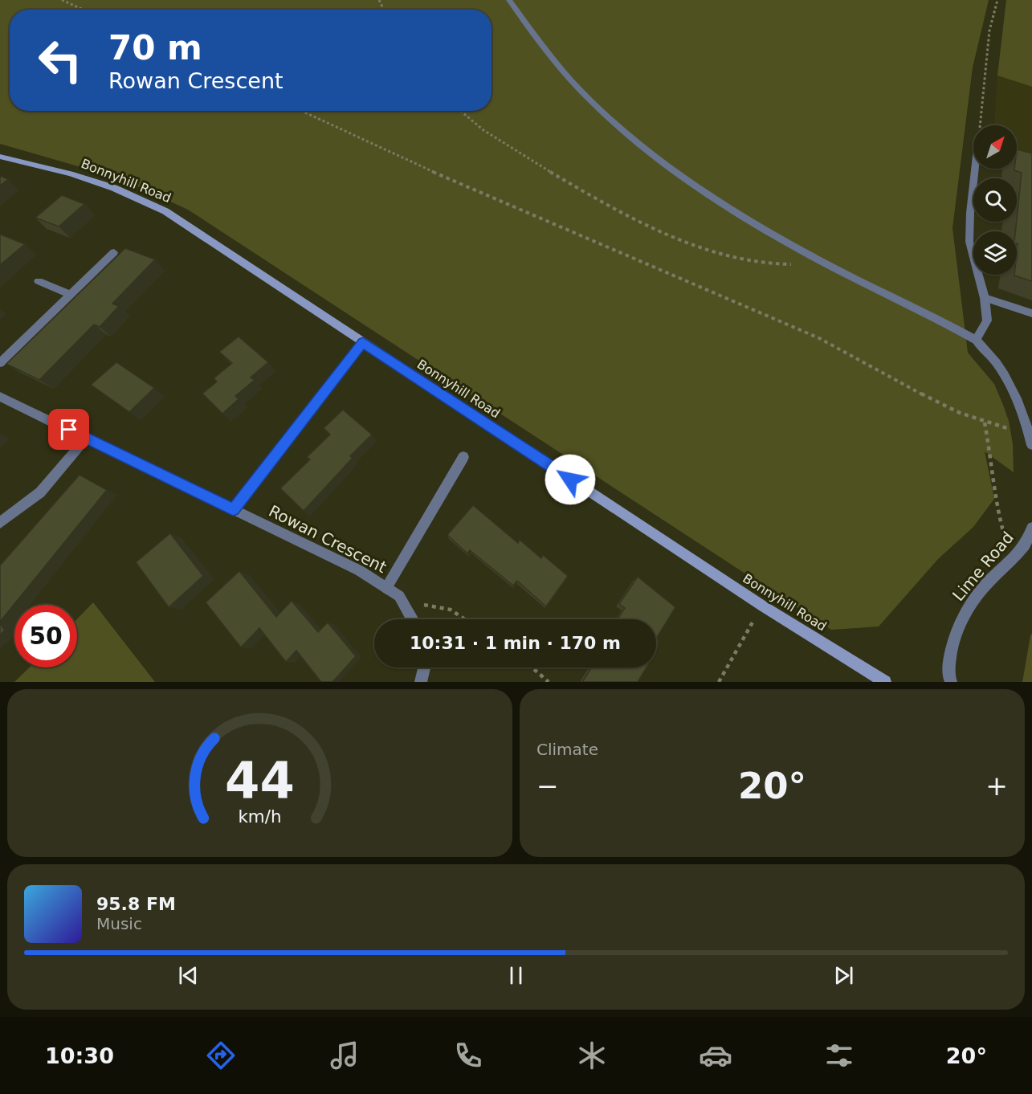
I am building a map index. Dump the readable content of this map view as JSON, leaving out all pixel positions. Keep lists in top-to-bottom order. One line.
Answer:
{"streets":{"main road":["Bonnyhill Road"],"street":["Rowan Crescent","Lime Road"]},"north":"top right","page":{"turn":["70 m","Rowan Crescent"],"limit":"50","trip":"10:31 · 1 min · 170 m","tile":"Climate","heat":["−","20°","+"],"song":["95.8 FM","Music"],"tabs":["10:30","20°"],"gauge":["44","km/h"]}}
